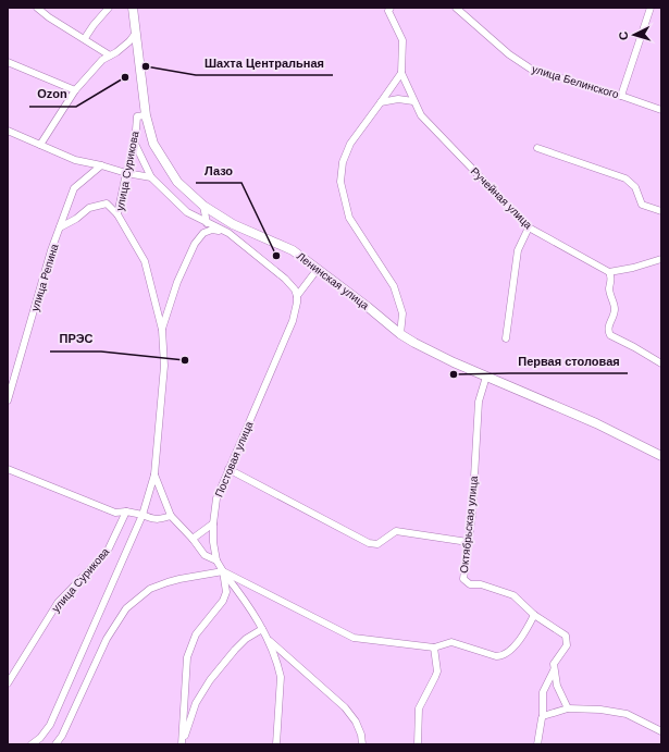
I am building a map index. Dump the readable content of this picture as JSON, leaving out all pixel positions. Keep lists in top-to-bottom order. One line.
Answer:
{"streets":{"main road":["Ленинская улица"],"street":["улица Белинского","улица Сурикова","Ручейная улица","улица Репина","Постовая улица","Октябрьская улица"]},"crossings":[["улица Сурикова","Ленинская улица"],["Ленинская улица","Октябрьская улица"]],"places":["Шахта Центральная","Ozon","Лазо","ПРЭС","Первая столовая"],"north":"left"}
